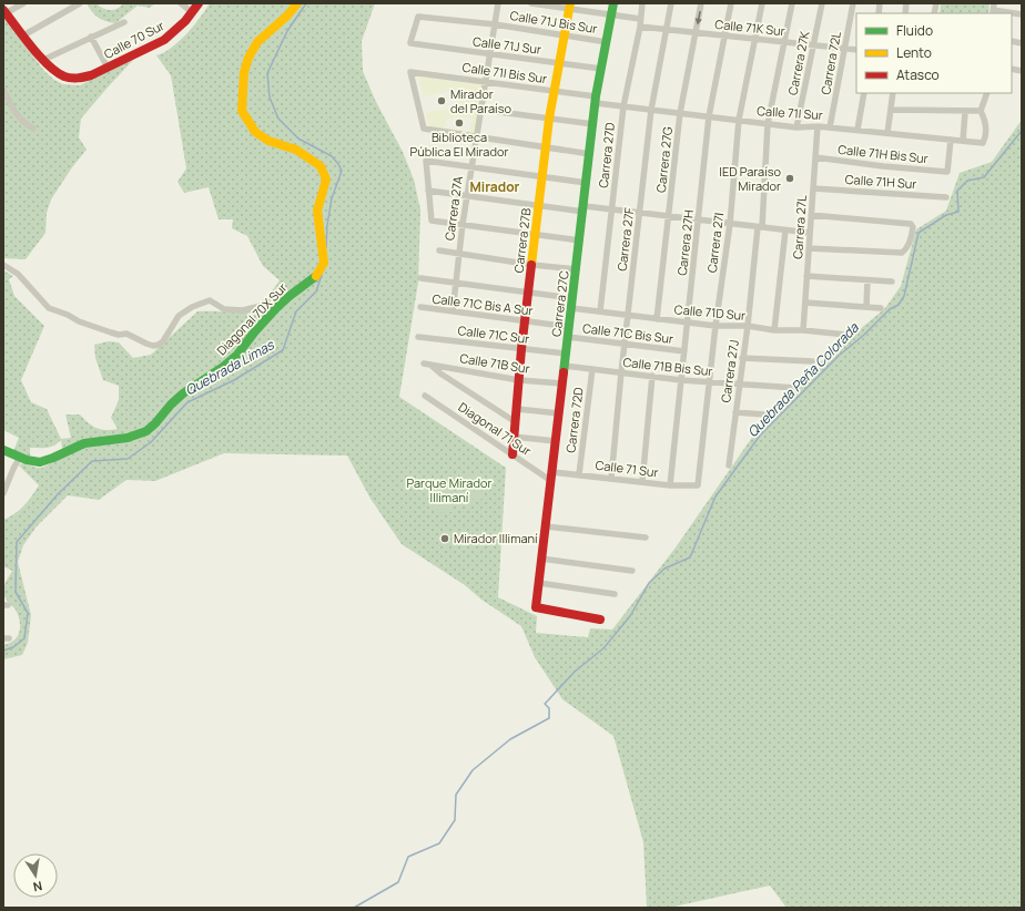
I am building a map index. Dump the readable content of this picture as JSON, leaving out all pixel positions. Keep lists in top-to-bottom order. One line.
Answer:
{"streets":{"street":["Calle 71J Bis Sur","Calle 71K Sur","Calle 70 Sur","Calle 71J Sur","Carrera 27K","Carrera 72L","Calle 71I Bis Sur","Calle 71I Sur","Calle 71H Bis Sur","Carrera 27D","Carrera 27G","Calle 71H Sur","Carrera 27A","Carrera 27L","Carrera 27F","Carrera 27B","Carrera 27H","Carrera 27I","Carrera 27C","Calle 71C Bis A Sur","Calle 71D Sur","Diagonal 70X Sur","Calle 71C Bis Sur","Calle 71C Sur","Calle 71B Sur","Calle 71B Bis Sur","Carrera 27J","Carrera 72D","Diagonal 71 Sur","Calle 71 Sur"]},"crossings":[["Calle 71J Bis Sur","Calle 71J Sur"],["Calle 71J Bis Sur","Carrera 27A"],["Calle 71J Bis Sur","Carrera 27B"],["Calle 71J Bis Sur","Carrera 27C"],["Calle 71K Sur","Carrera 27K"],["Calle 71K Sur","Carrera 72L"],["Calle 71K Sur","Carrera 27D"],["Calle 71K Sur","Carrera 27G"],["Calle 71K Sur","Carrera 27F"],["Calle 71K Sur","Carrera 27H"],["Calle 71K Sur","Carrera 27I"],["Calle 71K Sur","Carrera 27J"],["Calle 71J Sur","Carrera 27A"],["Calle 71J Sur","Carrera 27B"],["Calle 71J Sur","Carrera 27C"],["Carrera 27K","Calle 71I Sur"],["Carrera 72L","Calle 71I Sur"],["Calle 71I Bis Sur","Calle 71I Sur"],["Calle 71I Bis Sur","Carrera 27A"],["Calle 71I Bis Sur","Carrera 27B"],["Calle 71I Bis Sur","Carrera 27C"],["Calle 71I Sur","Calle 71H Bis Sur"],["Calle 71I Sur","Carrera 27D"],["Calle 71I Sur","Carrera 27G"],["Calle 71I Sur","Carrera 27L"],["Calle 71I Sur","Carrera 27F"],["Calle 71I Sur","Carrera 27H"],["Calle 71I Sur","Carrera 27I"],["Calle 71I Sur","Carrera 27C"],["Calle 71I Sur","Carrera 27J"],["Calle 71H Bis Sur","Carrera 27L"],["Carrera 27D","Calle 71D Sur"],["Carrera 27G","Calle 71D Sur"],["Calle 71H Sur","Carrera 27L"],["Carrera 27A","Calle 71C Bis A Sur"],["Carrera 27L","Calle 71D Sur"],["Carrera 27F","Calle 71D Sur"],["Carrera 27F","Calle 71C Bis Sur"],["Carrera 27F","Calle 71B Bis Sur"],["Carrera 27F","Calle 71 Sur"],["Carrera 27B","Calle 71C Bis A Sur"],["Carrera 27B","Calle 71C Sur"],["Carrera 27B","Calle 71B Sur"],["Carrera 27B","Diagonal 71 Sur"],["Carrera 27H","Calle 71D Sur"],["Carrera 27H","Calle 71C Bis Sur"],["Carrera 27H","Calle 71B Bis Sur"],["Carrera 27H","Calle 71 Sur"],["Carrera 27I","Calle 71D Sur"],["Carrera 27I","Calle 71B Bis Sur"],["Carrera 27I","Calle 71 Sur"],["Carrera 27C","Calle 71C Bis A Sur"],["Carrera 27C","Calle 71D Sur"],["Carrera 27C","Calle 71C Bis Sur"],["Carrera 27C","Calle 71C Sur"],["Carrera 27C","Calle 71B Sur"],["Carrera 27C","Calle 71B Bis Sur"],["Carrera 27C","Diagonal 71 Sur"],["Carrera 27C","Calle 71 Sur"],["Calle 71D Sur","Carrera 27J"],["Calle 71B Bis Sur","Carrera 27J"],["Calle 71B Bis Sur","Carrera 72D"],["Carrera 72D","Calle 71 Sur"],["Diagonal 71 Sur","Calle 71 Sur"]],"districts":["Mirador"],"water":["Quebrada Limas","Quebrada Peña Colorada"],"parks":["Parque Mirador Illimaní"],"places":["Mirador del Paraíso","Biblioteca Pública El Mirador","IED Paraíso Mirador","Mirador Illimaní"],"legend":["Fluido","Lento","Atasco"],"north":"bottom"}
